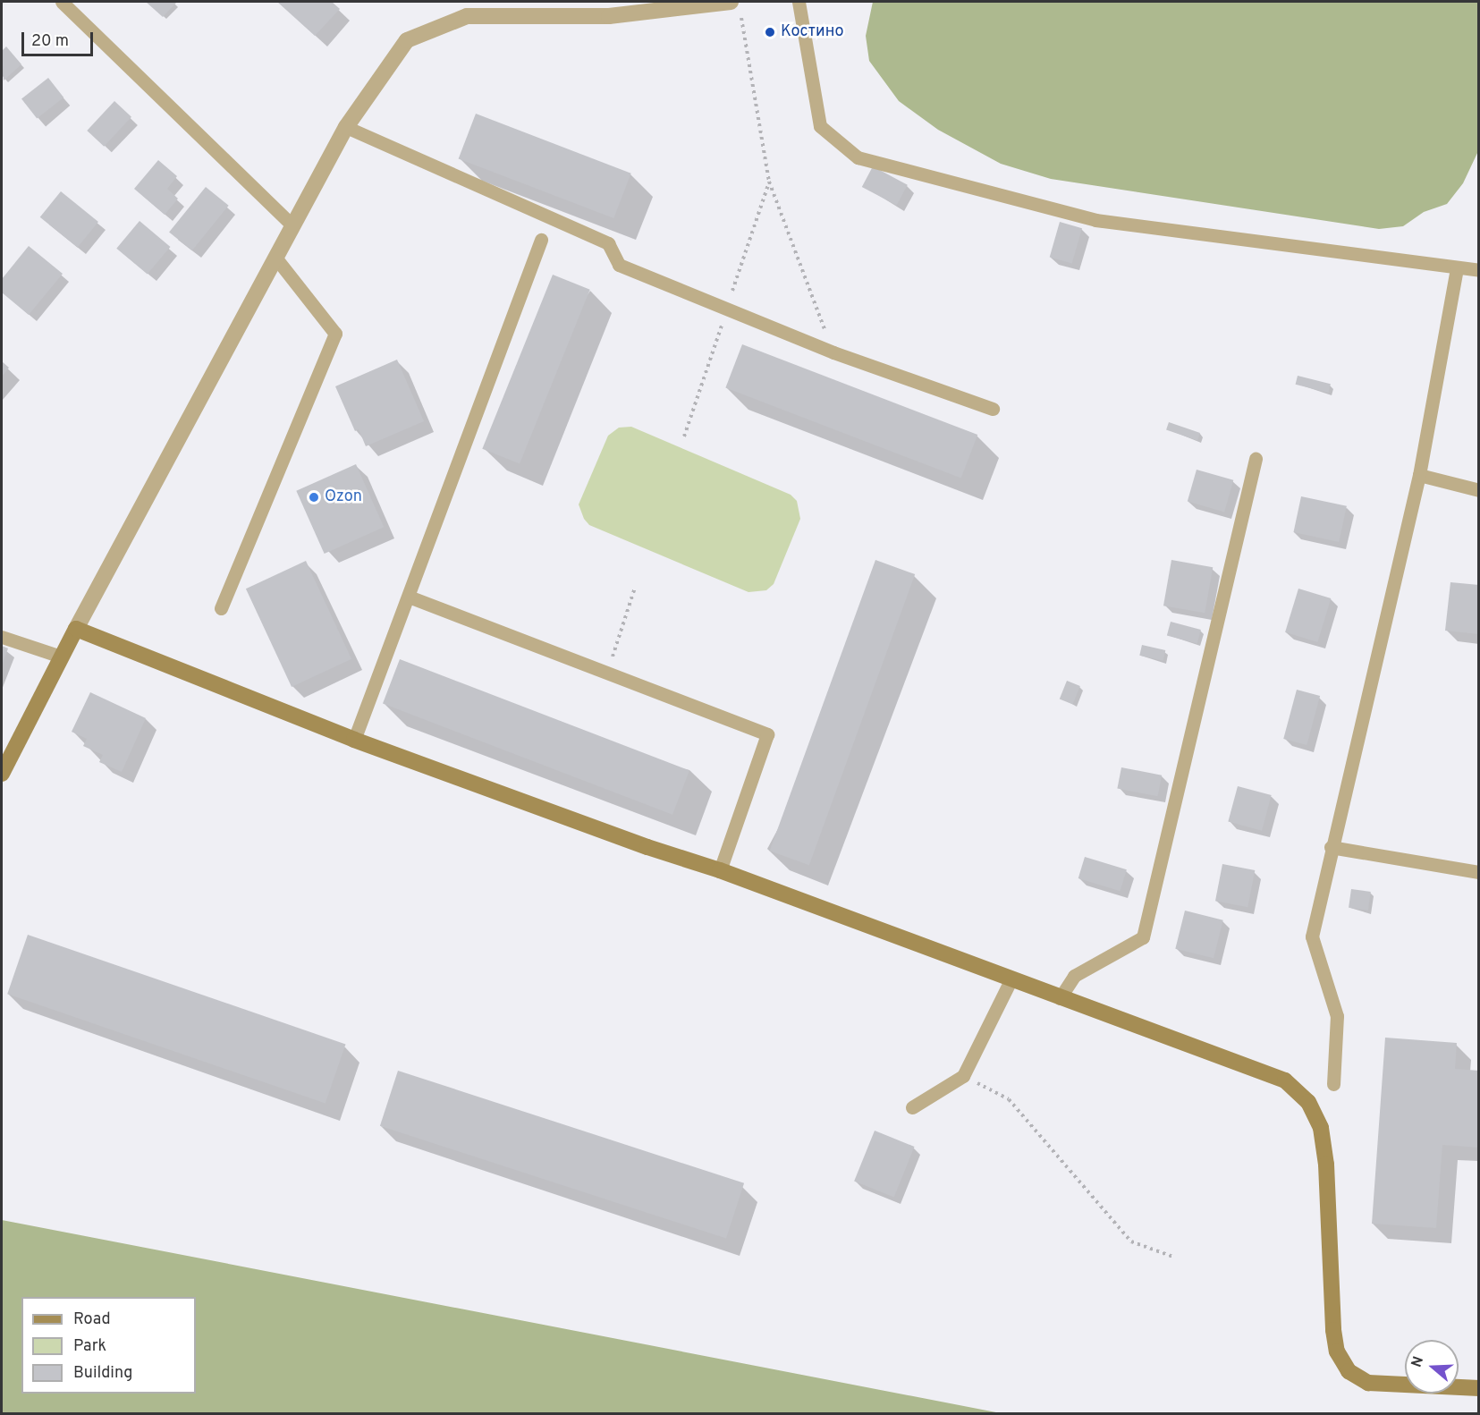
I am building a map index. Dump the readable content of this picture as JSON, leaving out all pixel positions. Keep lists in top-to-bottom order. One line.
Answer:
{"places":["Костино","Ozon"],"legend":["Road","Park","Building"],"scale_bar":"20 m","north":"left"}
